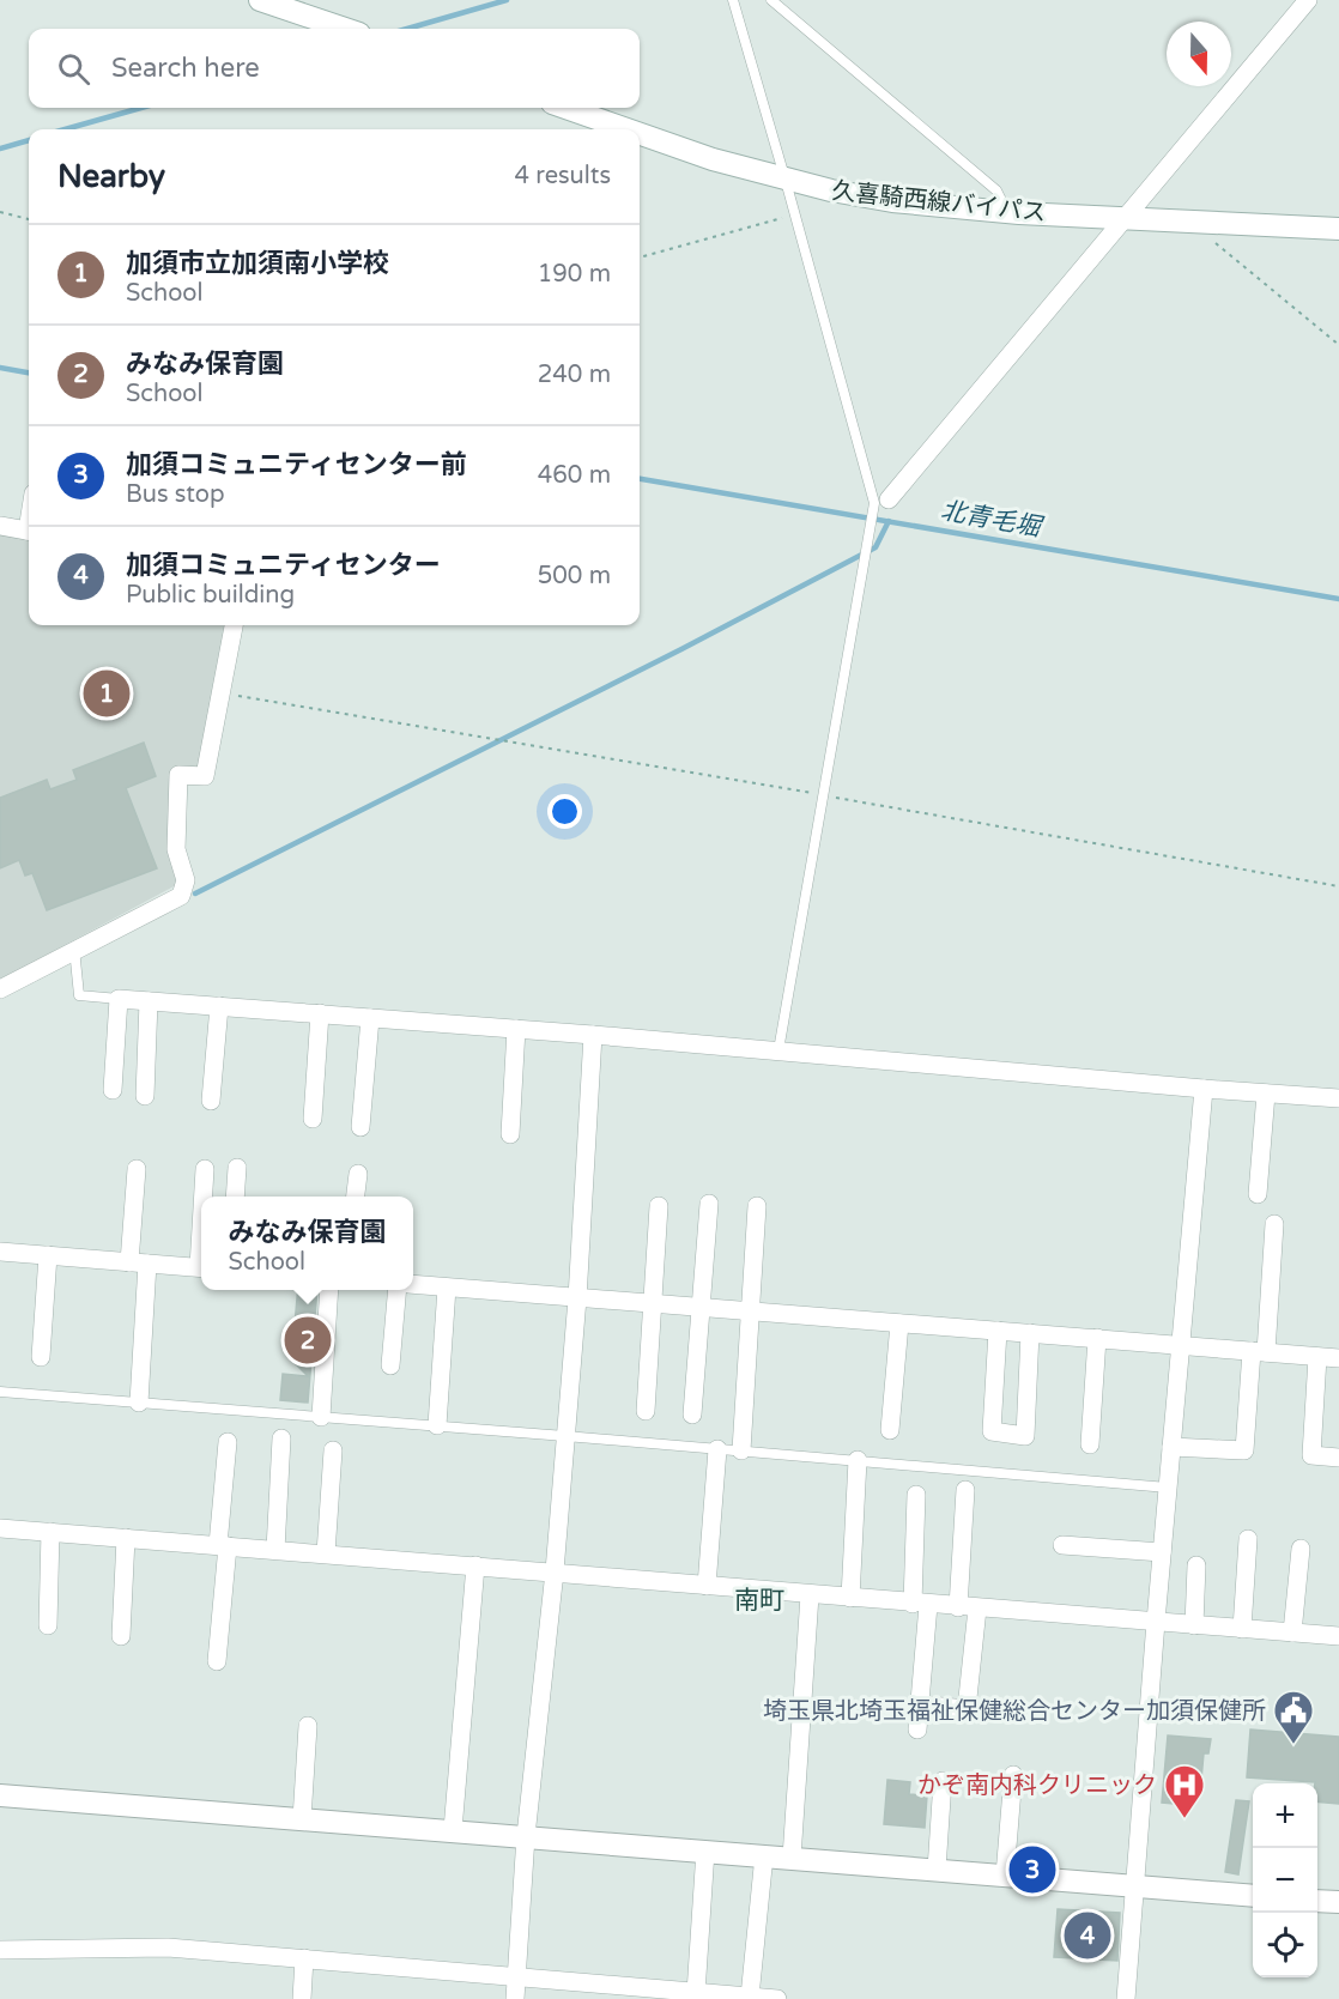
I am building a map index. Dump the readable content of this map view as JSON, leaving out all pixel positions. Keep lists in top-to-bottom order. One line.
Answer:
{"streets":{"street":["久喜騎西線バイパス"]},"districts":["南町"],"water":["北青毛堀"],"places":{"public building":["埼玉県北埼玉福祉保健総合センター加須保健所"],"hospital":["かぞ南内科クリニック"]},"north":"bottom","page":{"search":"Search here","heading":["Nearby","4 results"],"list":[{"mark":"1","name":"加須市立加須南小学校","note":"School","value":"190 m"},{"mark":"2","name":"みなみ保育園","note":"School","value":"240 m"},{"mark":"3","name":"加須コミュニティセンター前","note":"Bus stop","value":"460 m"},{"mark":"4","name":"加須コミュニティセンター","note":"Public building","value":"500 m"}],"pins":["1","2","3","4"],"popup":["みなみ保育園","School"],"map_buttons":["+","−"]}}
